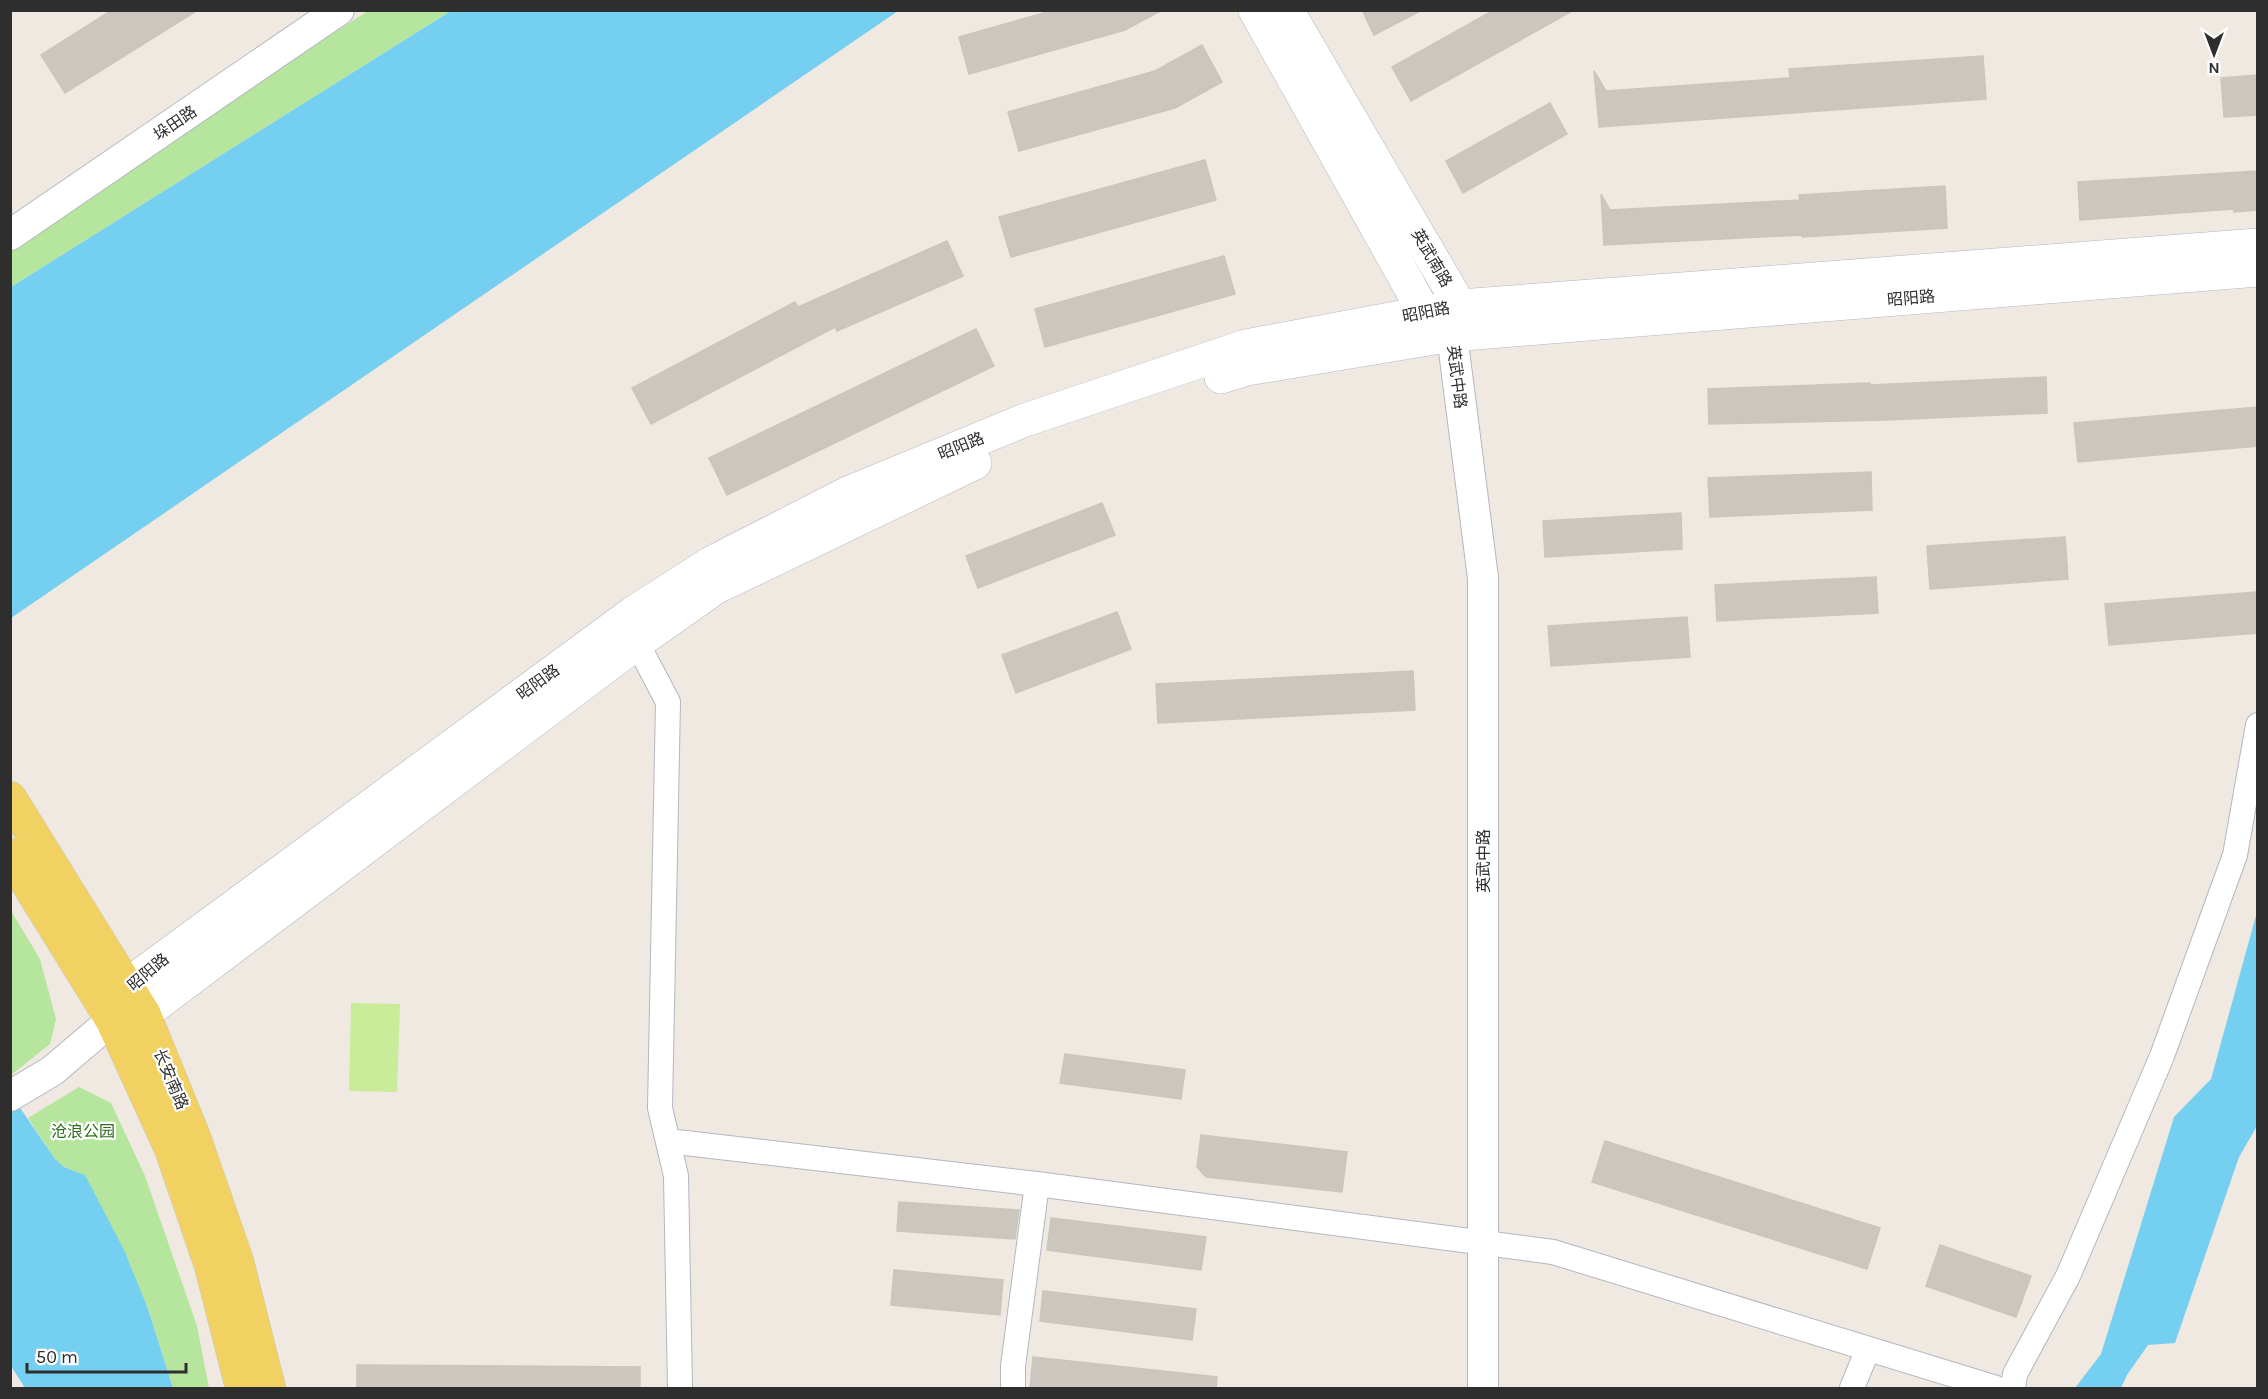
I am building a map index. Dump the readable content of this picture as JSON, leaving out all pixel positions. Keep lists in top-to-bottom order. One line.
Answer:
{"streets":{"main road":["英武南路","昭阳路","长安南路"],"street":["垛田路","英武中路"]},"crossings":[["英武南路","昭阳路"],["英武南路","英武中路"],["昭阳路","英武中路"],["昭阳路","长安南路"]],"parks":["沧浪公园"],"scale_bar":"50 m","north":"bottom"}
